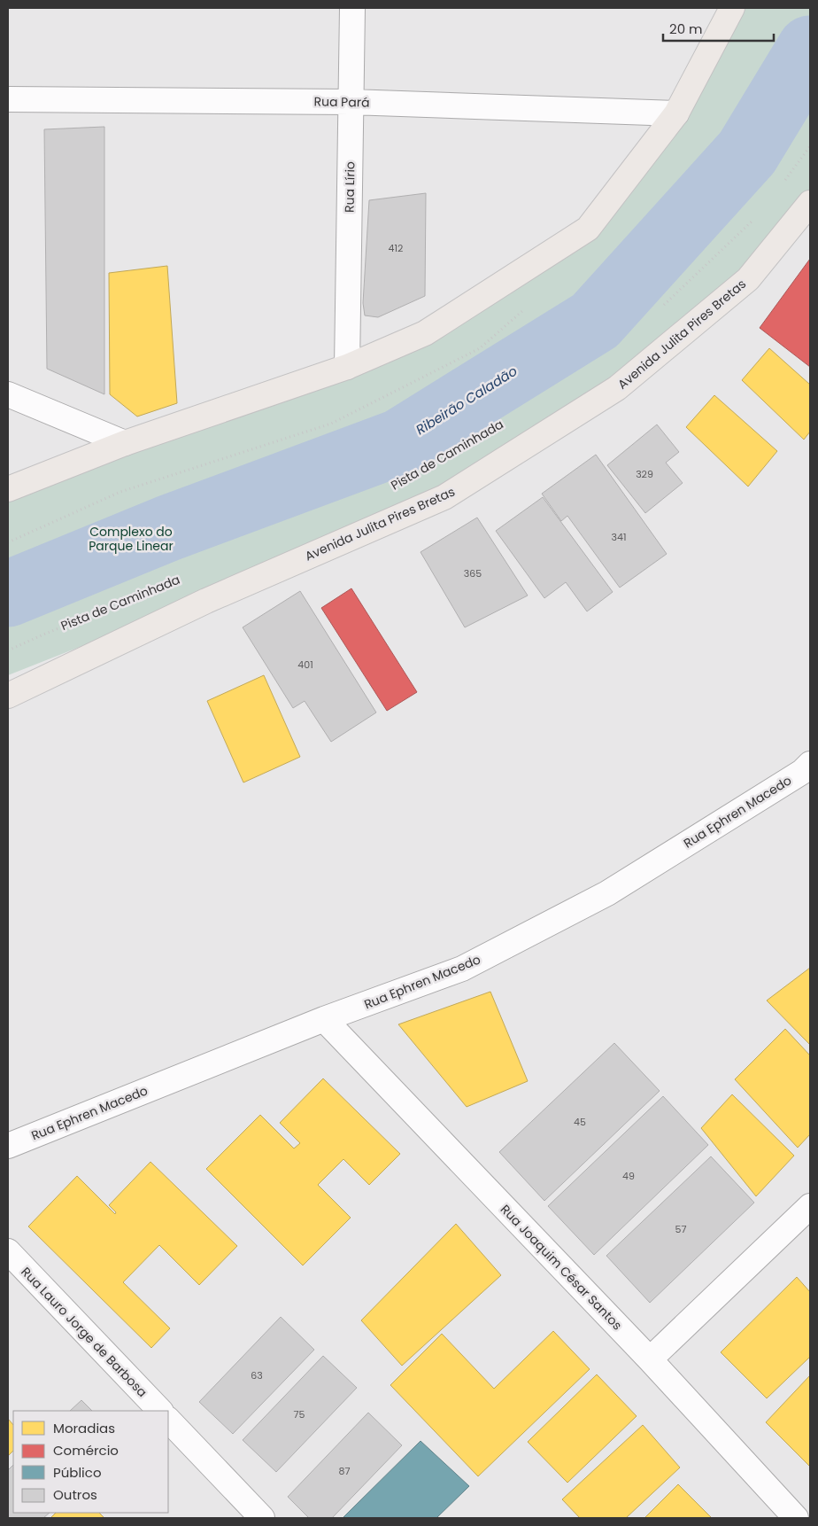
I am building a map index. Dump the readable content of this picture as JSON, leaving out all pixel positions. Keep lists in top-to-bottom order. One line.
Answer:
{"streets":{"main road":["Avenida Julita Pires Bretas"],"street":["Rua Pará","Rua Lírio","Rua Ephren Macedo","Rua Joaquim César Santos","Rua Lauro Jorge de Barbosa"],"path":["Pista de Caminhada"]},"crossings":[["Rua Pará","Rua Lírio"],["Rua Ephren Macedo","Rua Joaquim César Santos"]],"water":["Ribeirão Caladão"],"parks":["Complexo do Parque Linear"],"house_numbers":["412","329","341","365","401","45","49","57","63","75","87"],"legend":["Moradias","Comércio","Público","Outros"],"scale_bar":"20 m"}
